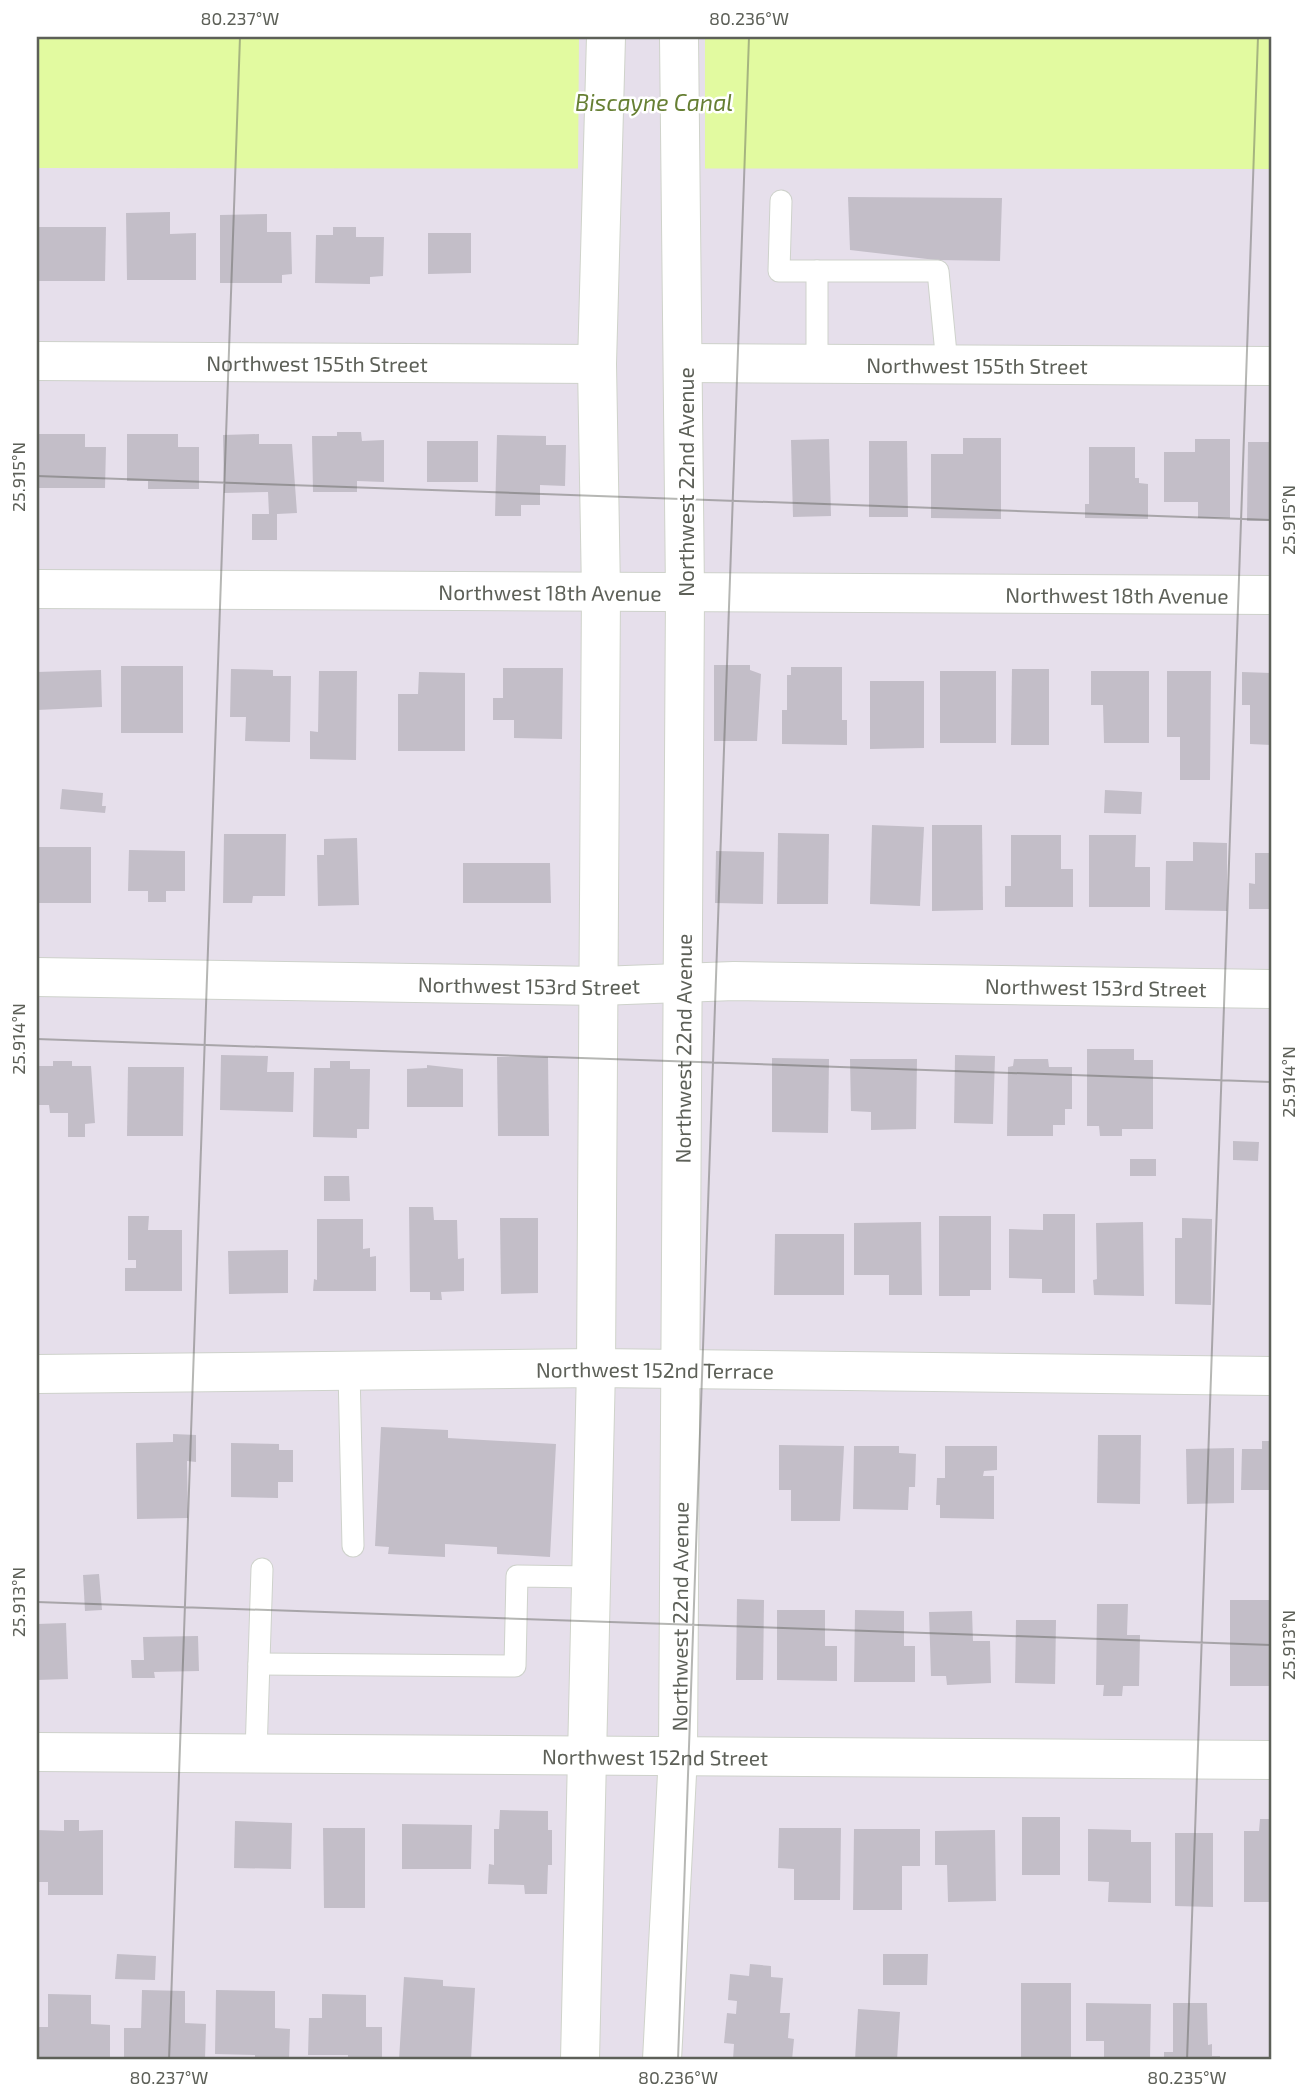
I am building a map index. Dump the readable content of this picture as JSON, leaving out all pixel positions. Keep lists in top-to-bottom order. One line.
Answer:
{"streets":{"street":["Northwest 155th Street","Northwest 22nd Avenue","Northwest 18th Avenue","Northwest 153rd Street","Northwest 152nd Terrace","Northwest 152nd Street"]},"crossings":[["Northwest 155th Street","Northwest 22nd Avenue"],["Northwest 22nd Avenue","Northwest 18th Avenue"],["Northwest 22nd Avenue","Northwest 153rd Street"],["Northwest 22nd Avenue","Northwest 152nd Terrace"],["Northwest 22nd Avenue","Northwest 152nd Street"]],"water":["Biscayne Canal"],"coordinates":["80.237°W","80.236°W","25.915°N","25.914°N","25.913°N","80.235°W"]}
